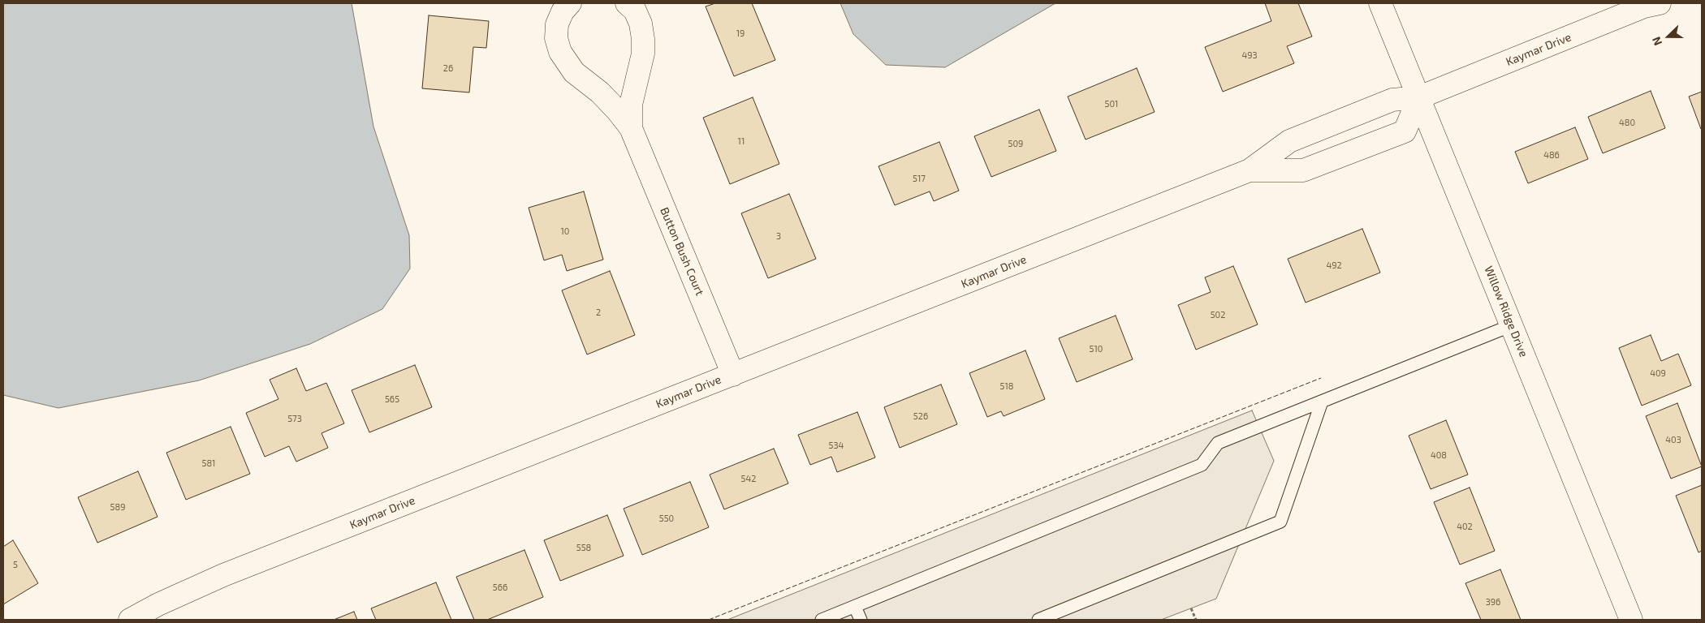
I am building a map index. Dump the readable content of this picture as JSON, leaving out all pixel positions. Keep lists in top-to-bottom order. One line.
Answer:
{"streets":{"street":["Kaymar Drive","Button Bush Court","Willow Ridge Drive"]},"crossings":[["Kaymar Drive","Button Bush Court"],["Kaymar Drive","Willow Ridge Drive"]],"house_numbers":["19","493","26","501","480","11","509","486","517","10","3","492","2","502","510","409","518","565","526","573","403","534","408","581","542","589","550","402","558","5","566","396"],"north":"left"}
